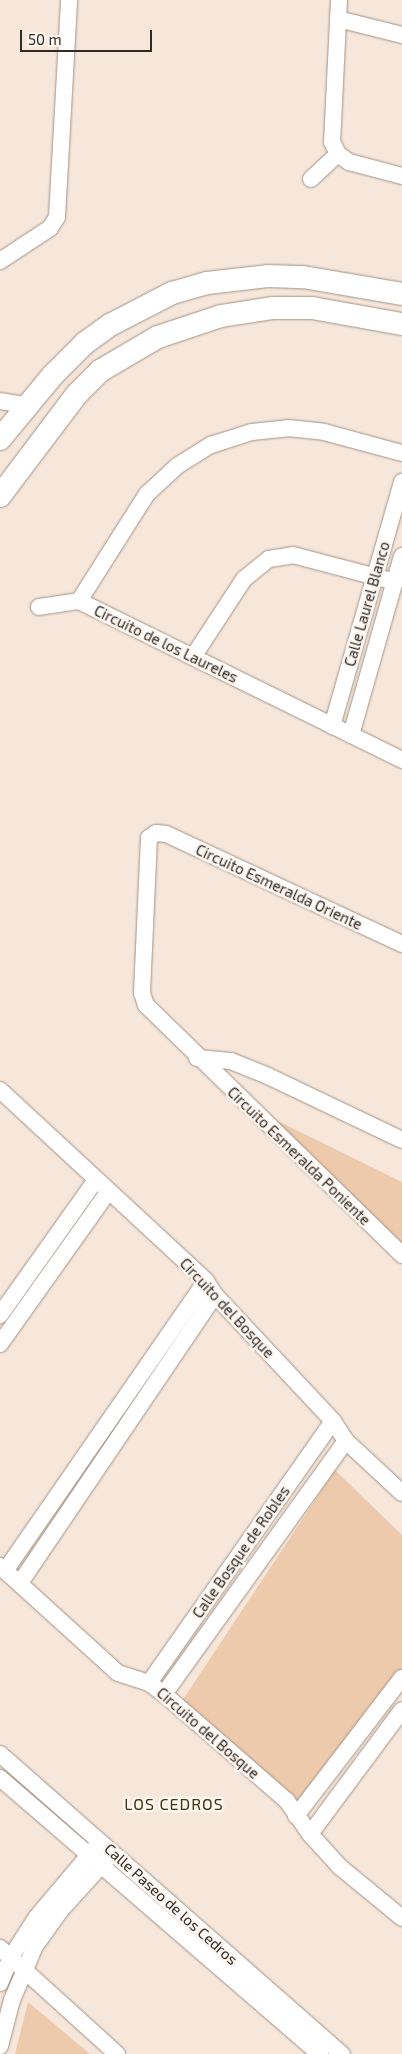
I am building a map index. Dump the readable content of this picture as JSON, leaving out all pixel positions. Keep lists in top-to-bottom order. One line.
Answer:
{"streets":{"street":["Calle Laurel Blanco","Circuito de los Laureles","Circuito Esmeralda Oriente","Circuito Esmeralda Poniente","Circuito del Bosque","Calle Bosque de Robles","Calle Paseo de los Cedros"]},"crossings":[["Calle Laurel Blanco","Circuito de los Laureles"],["Circuito Esmeralda Oriente","Circuito Esmeralda Poniente"],["Circuito del Bosque","Calle Bosque de Robles"]],"districts":["LOS CEDROS"],"scale_bar":"50 m"}
